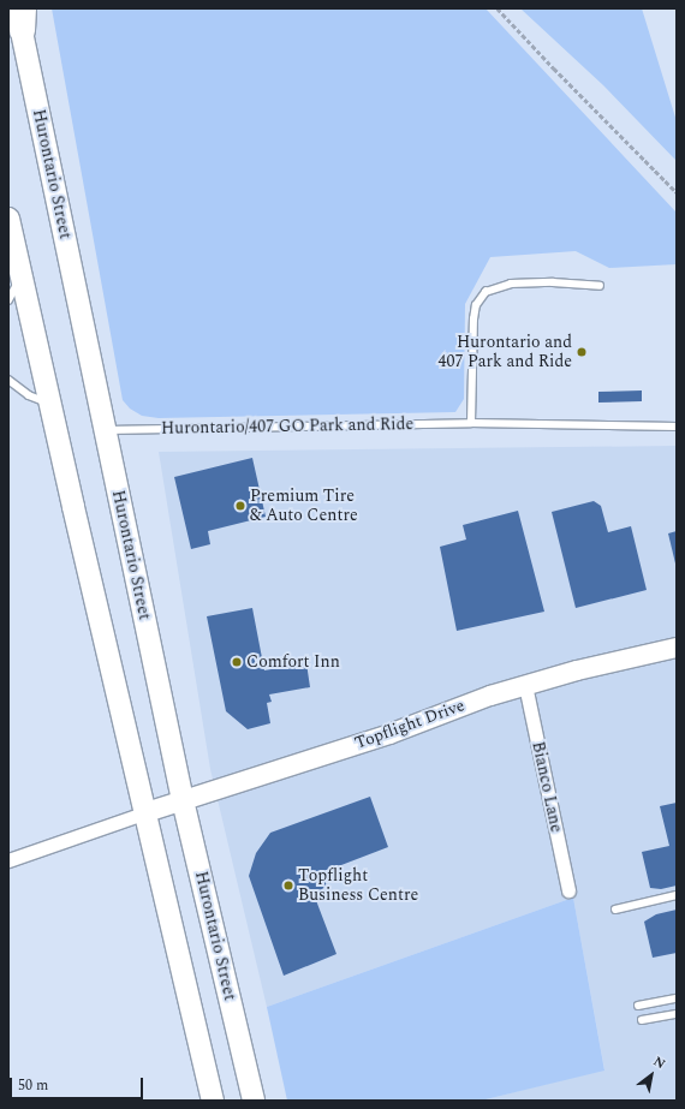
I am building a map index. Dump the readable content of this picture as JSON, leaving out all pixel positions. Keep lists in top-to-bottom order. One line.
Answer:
{"streets":{"main road":["Hurontario Street"],"street":["Topflight Drive","Bianco Lane"],"lane":["Hurontario/407 GO Park and Ride"]},"crossings":[["Hurontario Street","Hurontario/407 GO Park and Ride"],["Hurontario Street","Topflight Drive"],["Topflight Drive","Bianco Lane"]],"places":["Hurontario and 407 Park and Ride","Premium Tire & Auto Centre","Comfort Inn","Topflight Business Centre"],"scale_bar":"50 m","north":"top right"}
